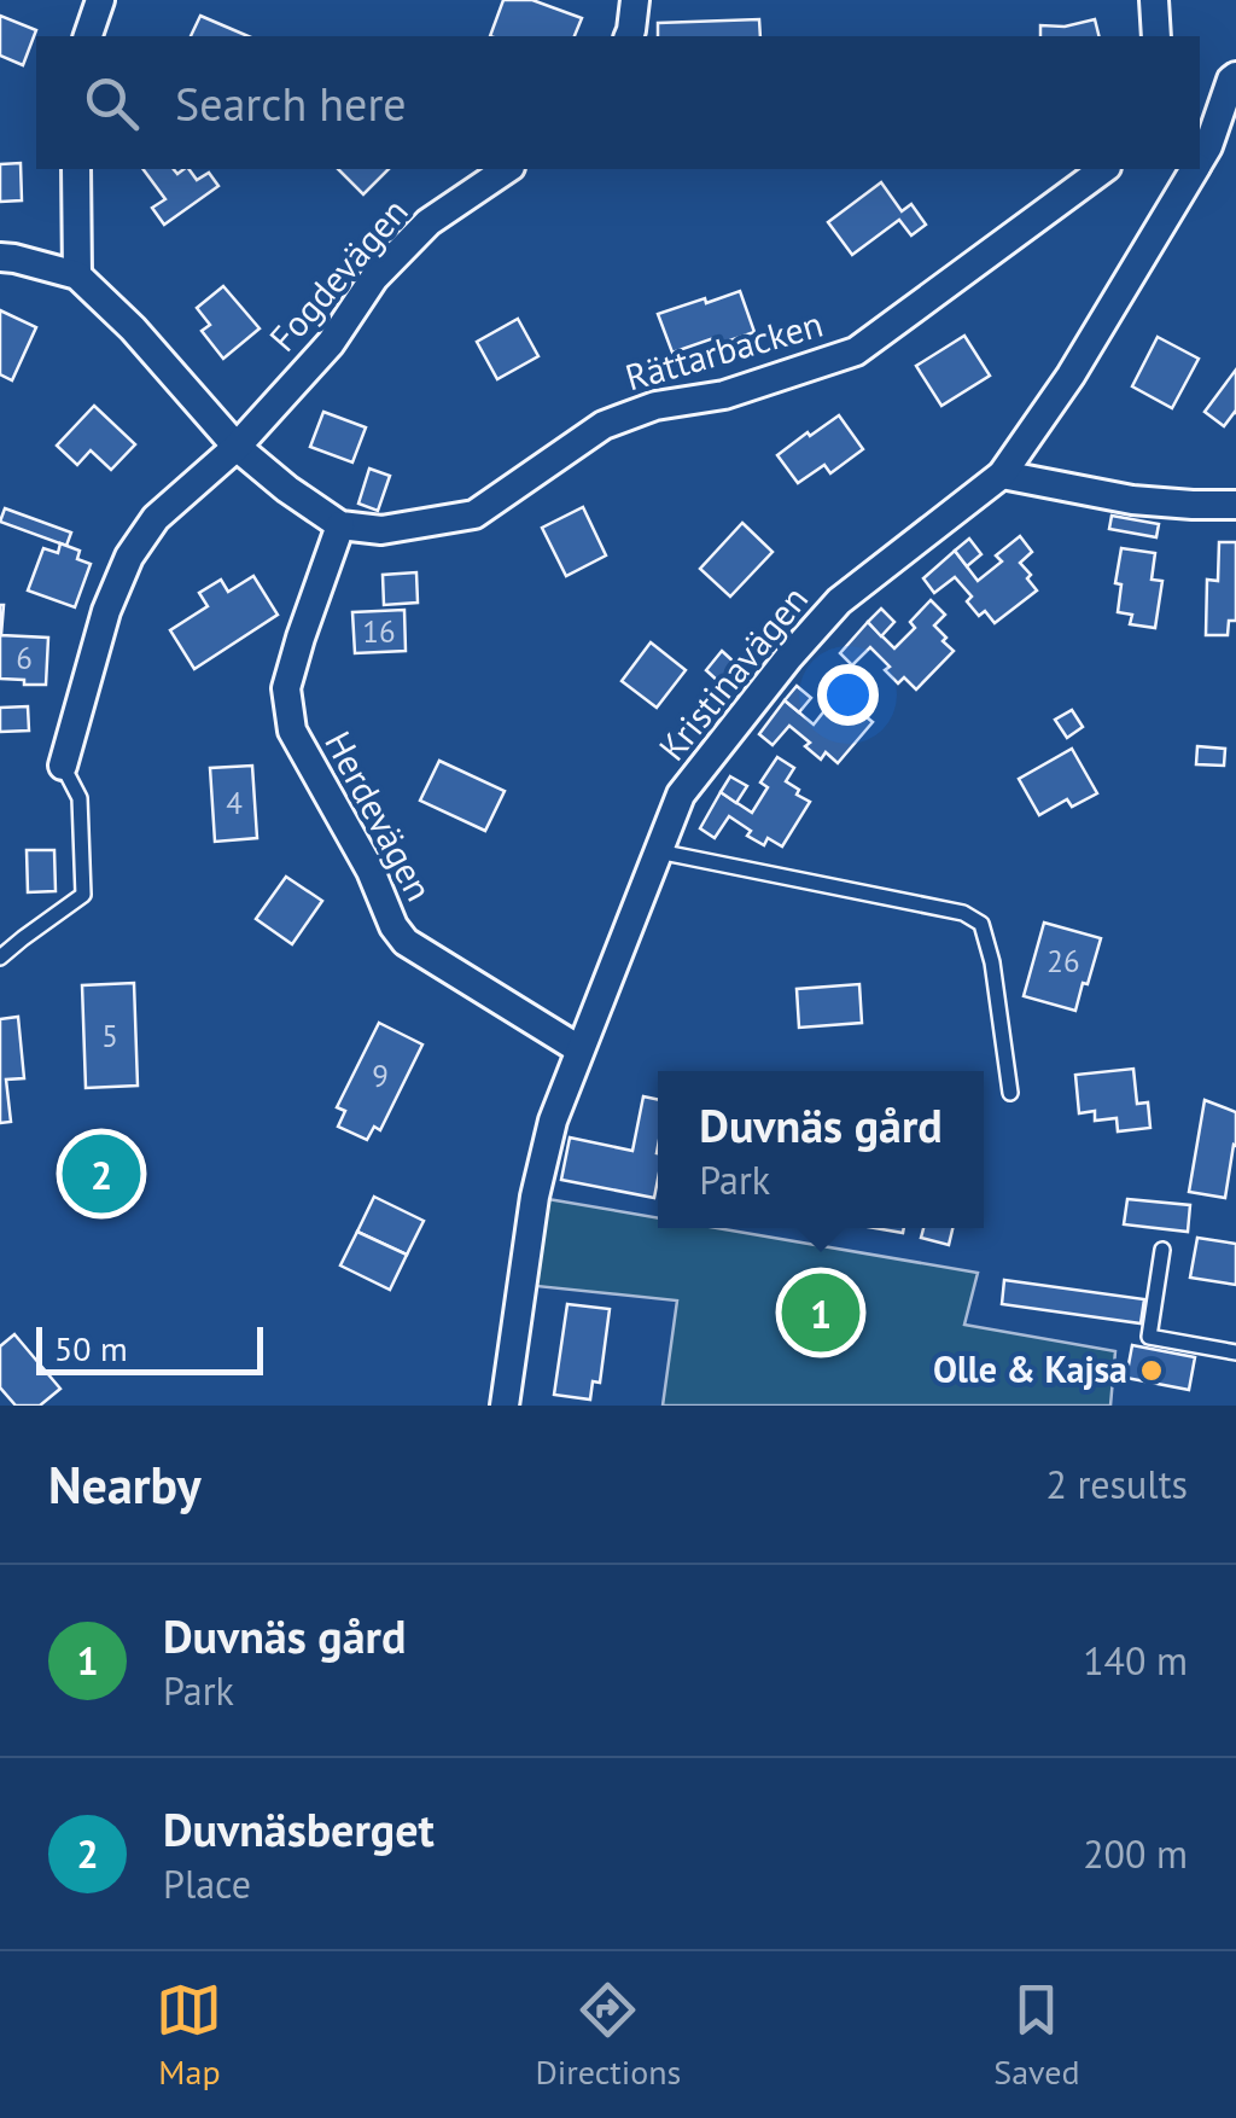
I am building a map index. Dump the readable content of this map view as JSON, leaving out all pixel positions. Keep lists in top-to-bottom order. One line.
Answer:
{"streets":{"street":["Fogdevägen","Rättarbacken","Kristinavägen","Herdevägen"]},"crossings":[["Rättarbacken","Herdevägen"],["Kristinavägen","Herdevägen"]],"places":["Olle & Kajsa"],"house_numbers":["16","6","4","26","5","9"],"scale_bar":"50 m","page":{"search":"Search here","popup":["Duvnäs gård","Park"],"pins":["2","1"],"scale":"50 m","heading":["Nearby","2 results"],"list":[{"mark":"1","name":"Duvnäs gård","note":"Park","value":"140 m"},{"mark":"2","name":"Duvnäsberget","note":"Place","value":"200 m"}],"nav":["Map","Directions","Saved"]}}
